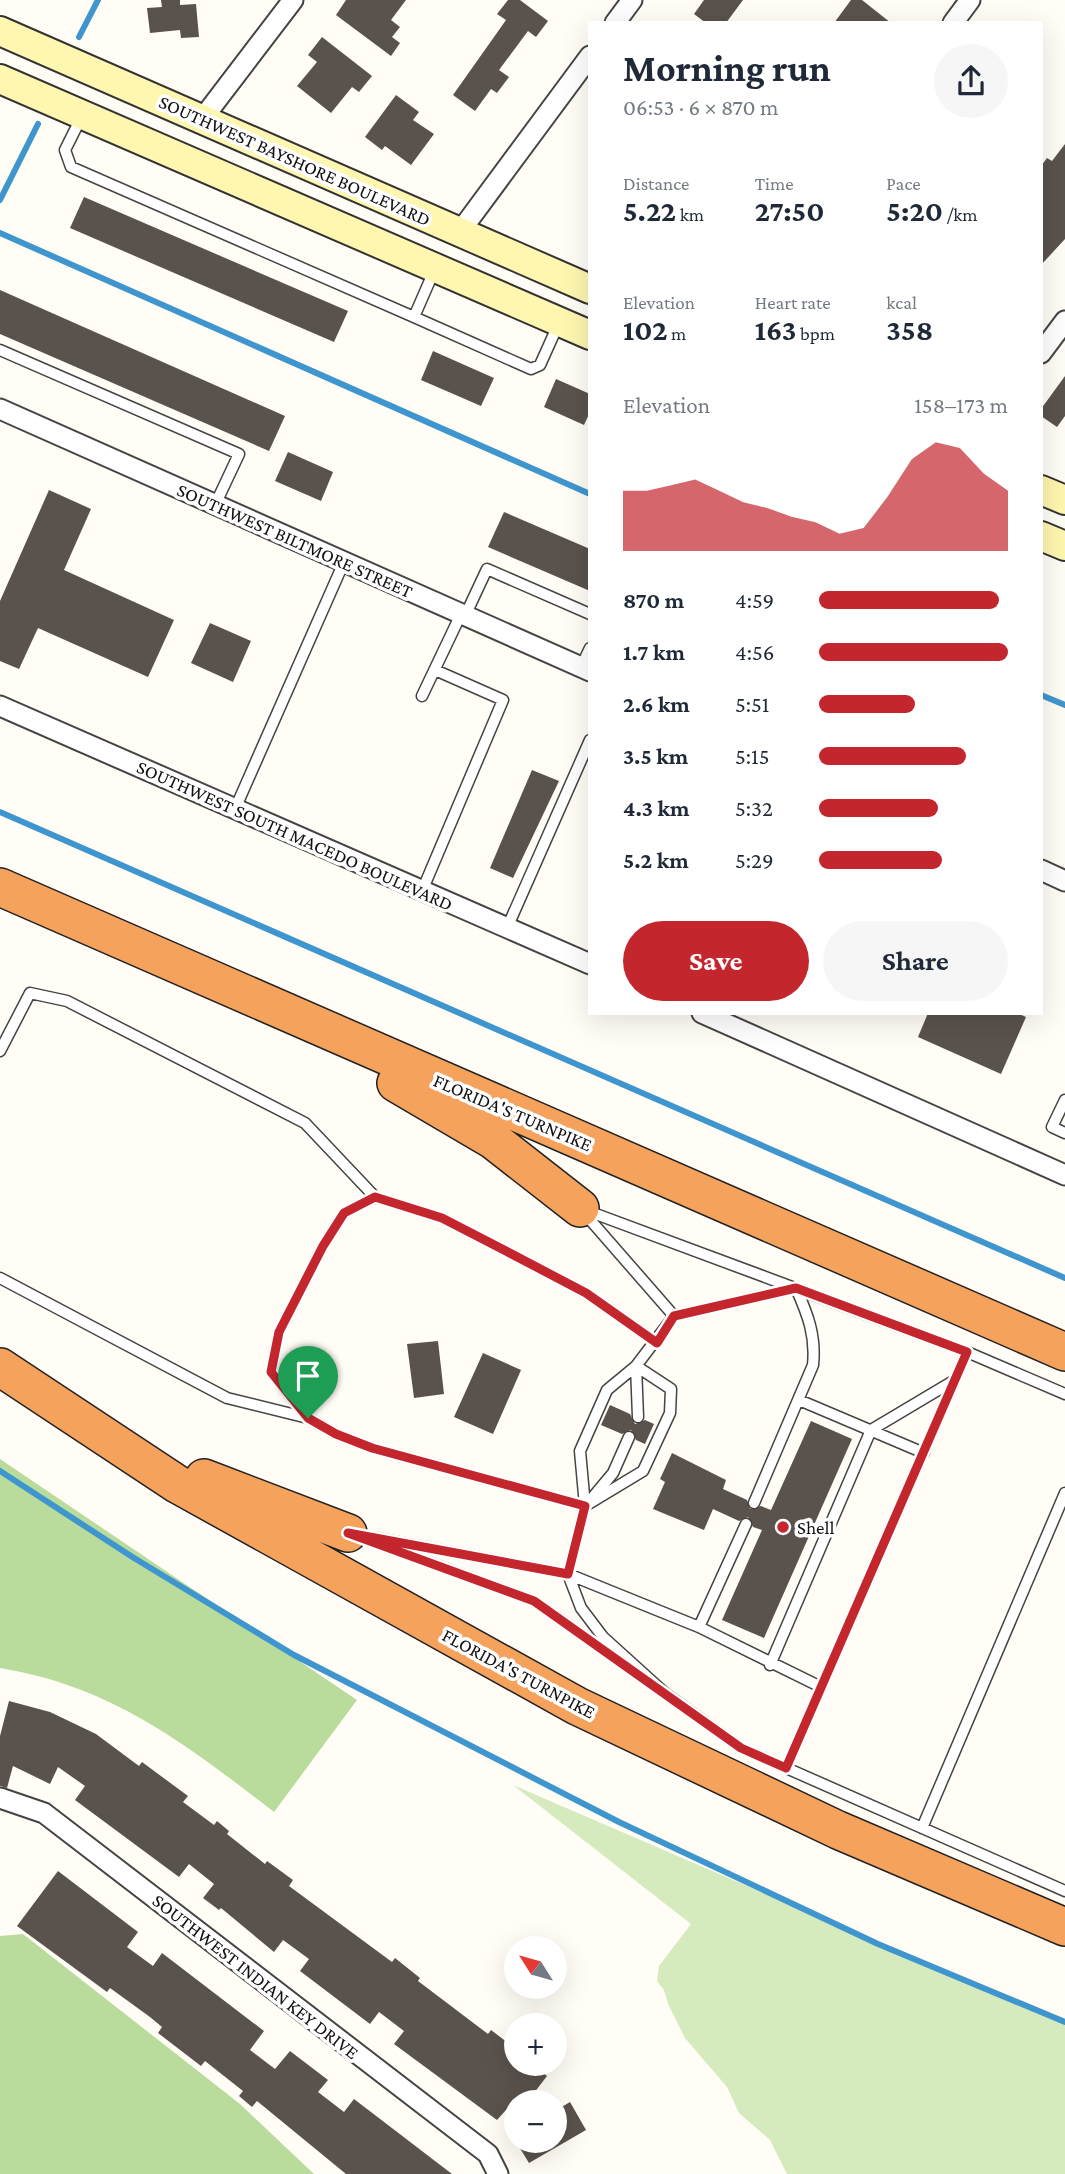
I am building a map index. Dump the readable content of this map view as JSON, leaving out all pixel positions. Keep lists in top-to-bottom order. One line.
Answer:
{"streets":{"highway":["FLORIDA'S TURNPIKE"],"main road":["SOUTHWEST BAYSHORE BOULEVARD"],"street":["SOUTHWEST BILTMORE STREET","SOUTHWEST SOUTH MACEDO BOULEVARD","SOUTHWEST INDIAN KEY DRIVE"]},"places":["Shell"],"north":"top left","page":{"heading":["Morning run","06:53 · 6 × 870 m"],"stats":[["Distance","5.22 km"],["Time","27:50"],["Pace","5:20 /km"],["Elevation","102 m"],["Heart rate","163 bpm"],["kcal","358"]],"chart":["Elevation","158–173 m"],"list":[{"name":"870 m","note":"4:59"},{"name":"1.7 km","note":"4:56"},{"name":"2.6 km","note":"5:51"},{"name":"3.5 km","note":"5:15"},{"name":"4.3 km","note":"5:32"},{"name":"5.2 km","note":"5:29"}],"buttons":["Save","Share"],"map_buttons":["+","−"]}}
